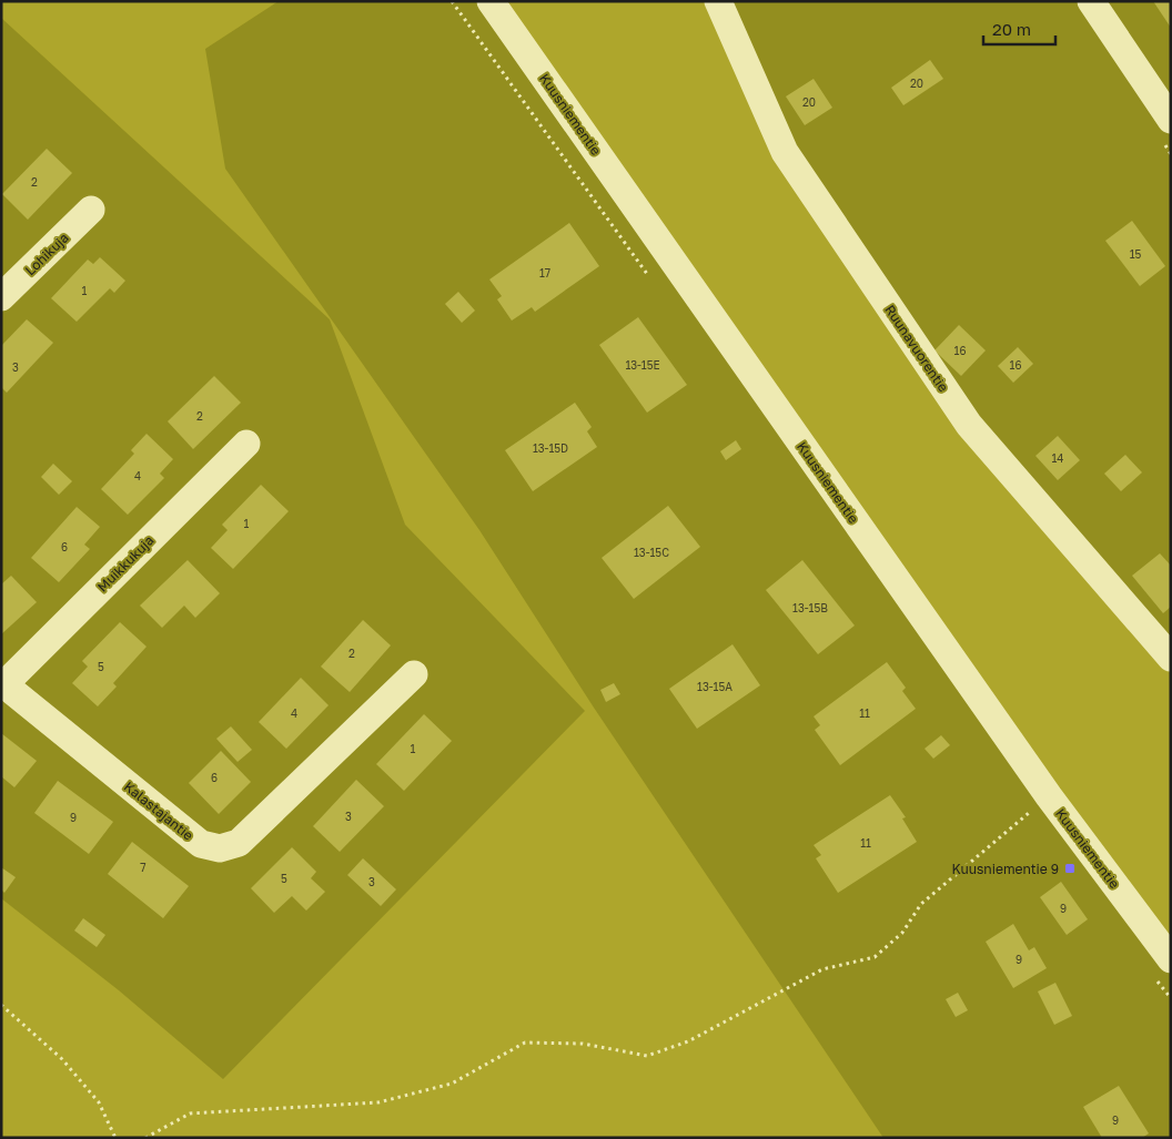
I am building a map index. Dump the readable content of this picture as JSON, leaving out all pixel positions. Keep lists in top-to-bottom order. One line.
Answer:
{"streets":{"street":["Kuusniementie","Lohikuja","Ruunavuorentie","Muikkukuja","Kalastajantie"]},"crossings":[["Muikkukuja","Kalastajantie"]],"places":{"transit":["Kuusniementie 9"]},"house_numbers":["20","20","2","15","17","1","16","13-15E","16","3","2","13-15D","14","4","1","6","13-15C","13-15B","2","5","13-15A","4","11","1","6","3","9","11","7","5","3","9","9","9"],"scale_bar":"20 m"}
